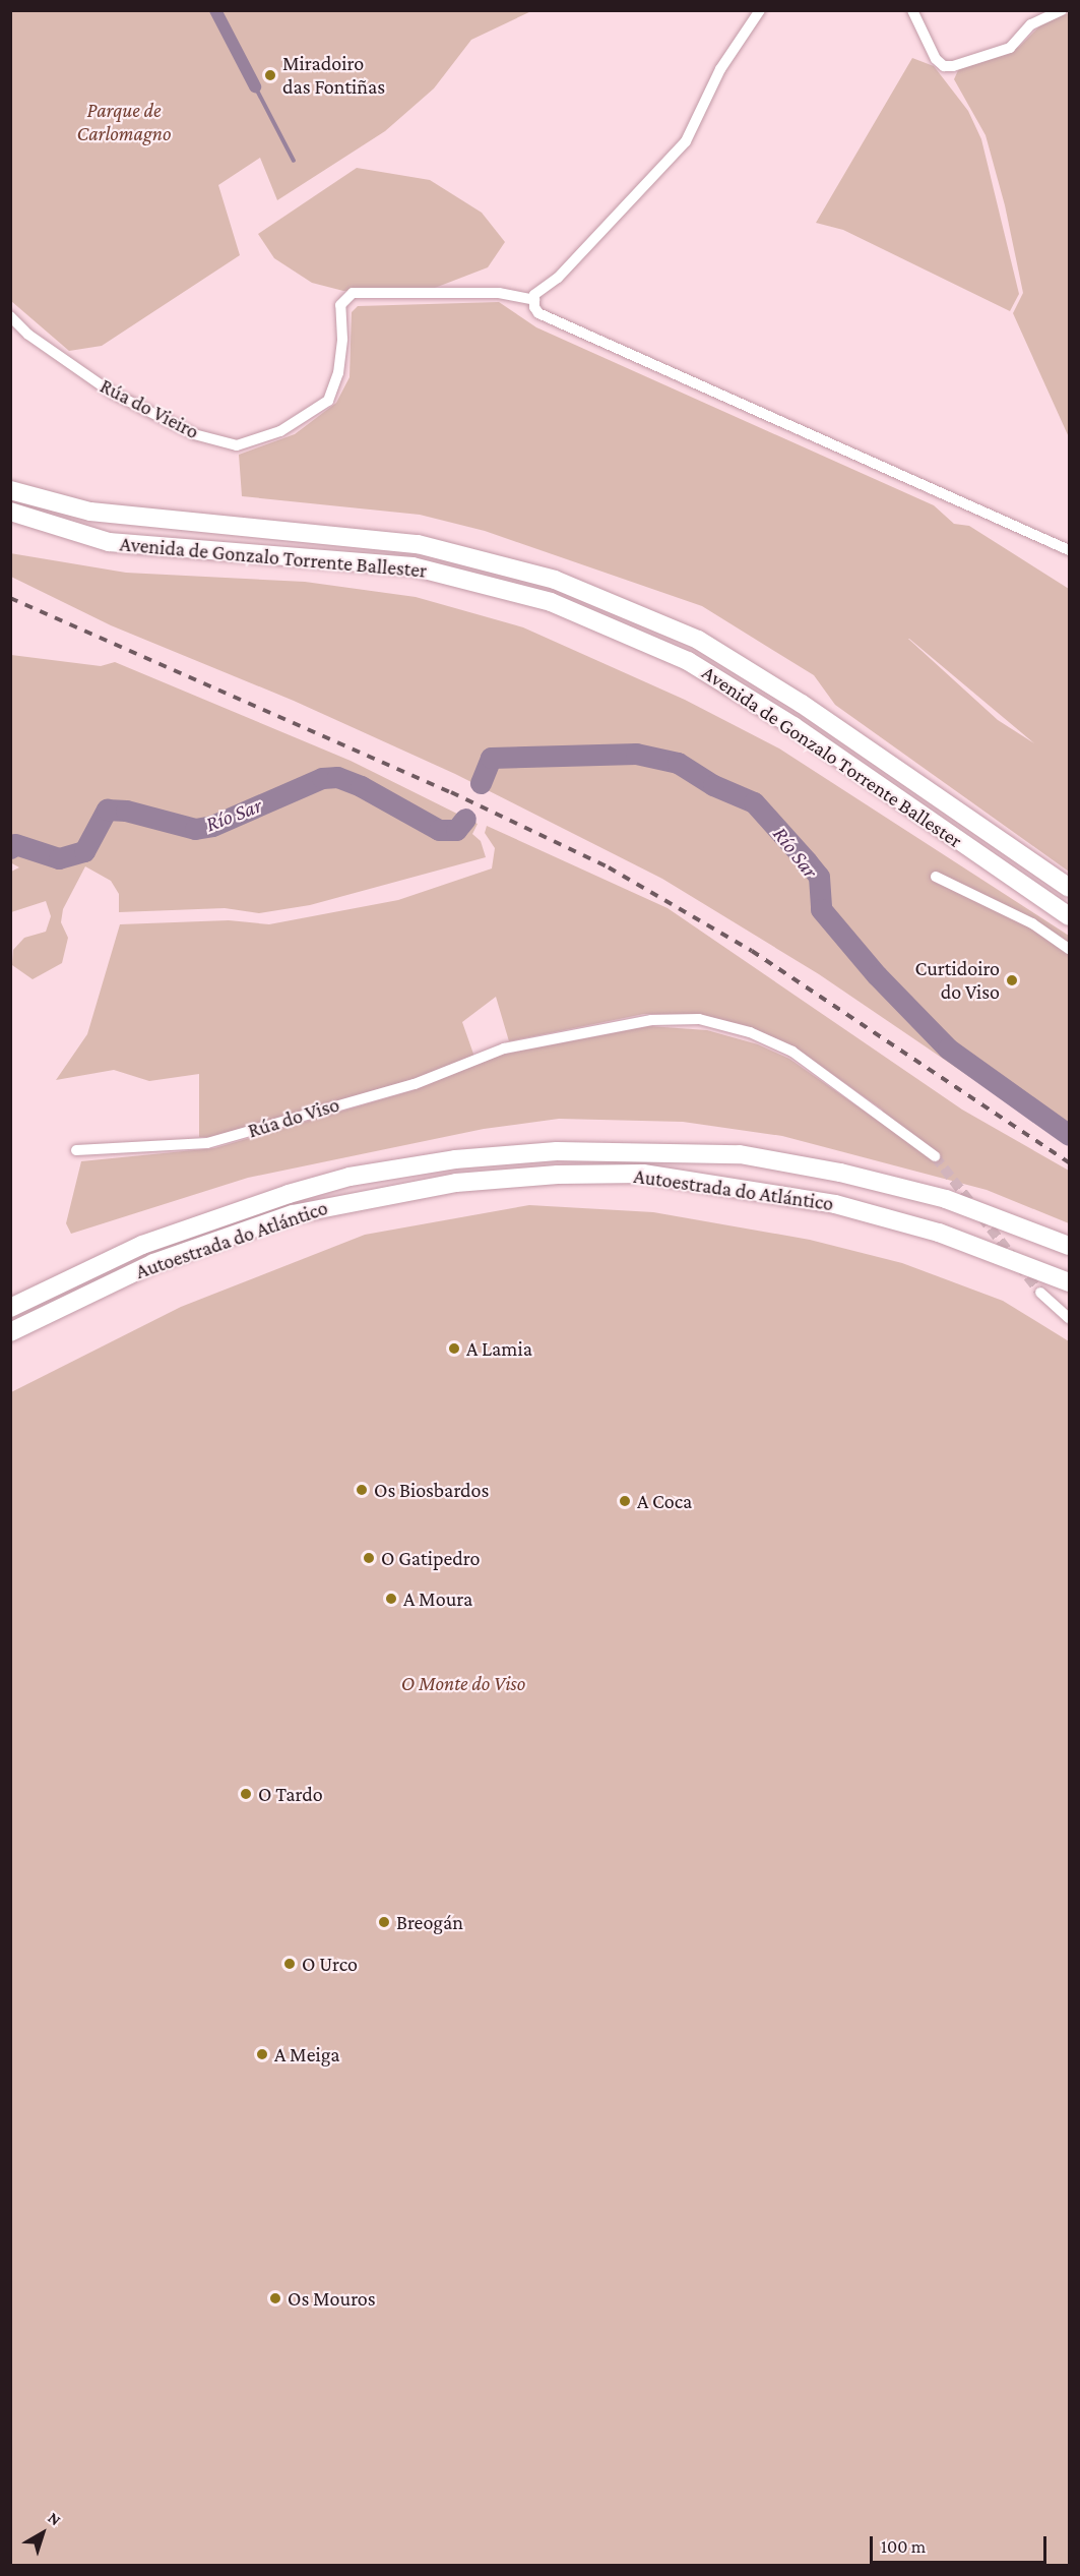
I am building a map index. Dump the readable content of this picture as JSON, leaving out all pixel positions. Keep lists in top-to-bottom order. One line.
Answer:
{"streets":{"highway":["Avenida de Gonzalo Torrente Ballester","Autoestrada do Atlántico"],"street":["Rúa do Vieiro","Rúa do Viso"]},"water":["Río Sar"],"parks":["Parque de Carlomagno","O Monte do Viso"],"places":["Miradoiro das Fontiñas","Curtidoiro do Viso","A Lamia","Os Biosbardos","A Coca","O Gatipedro","A Moura","O Tardo","Breogán","O Urco","A Meiga","Os Mouros"],"scale_bar":"100 m","north":"top right"}
